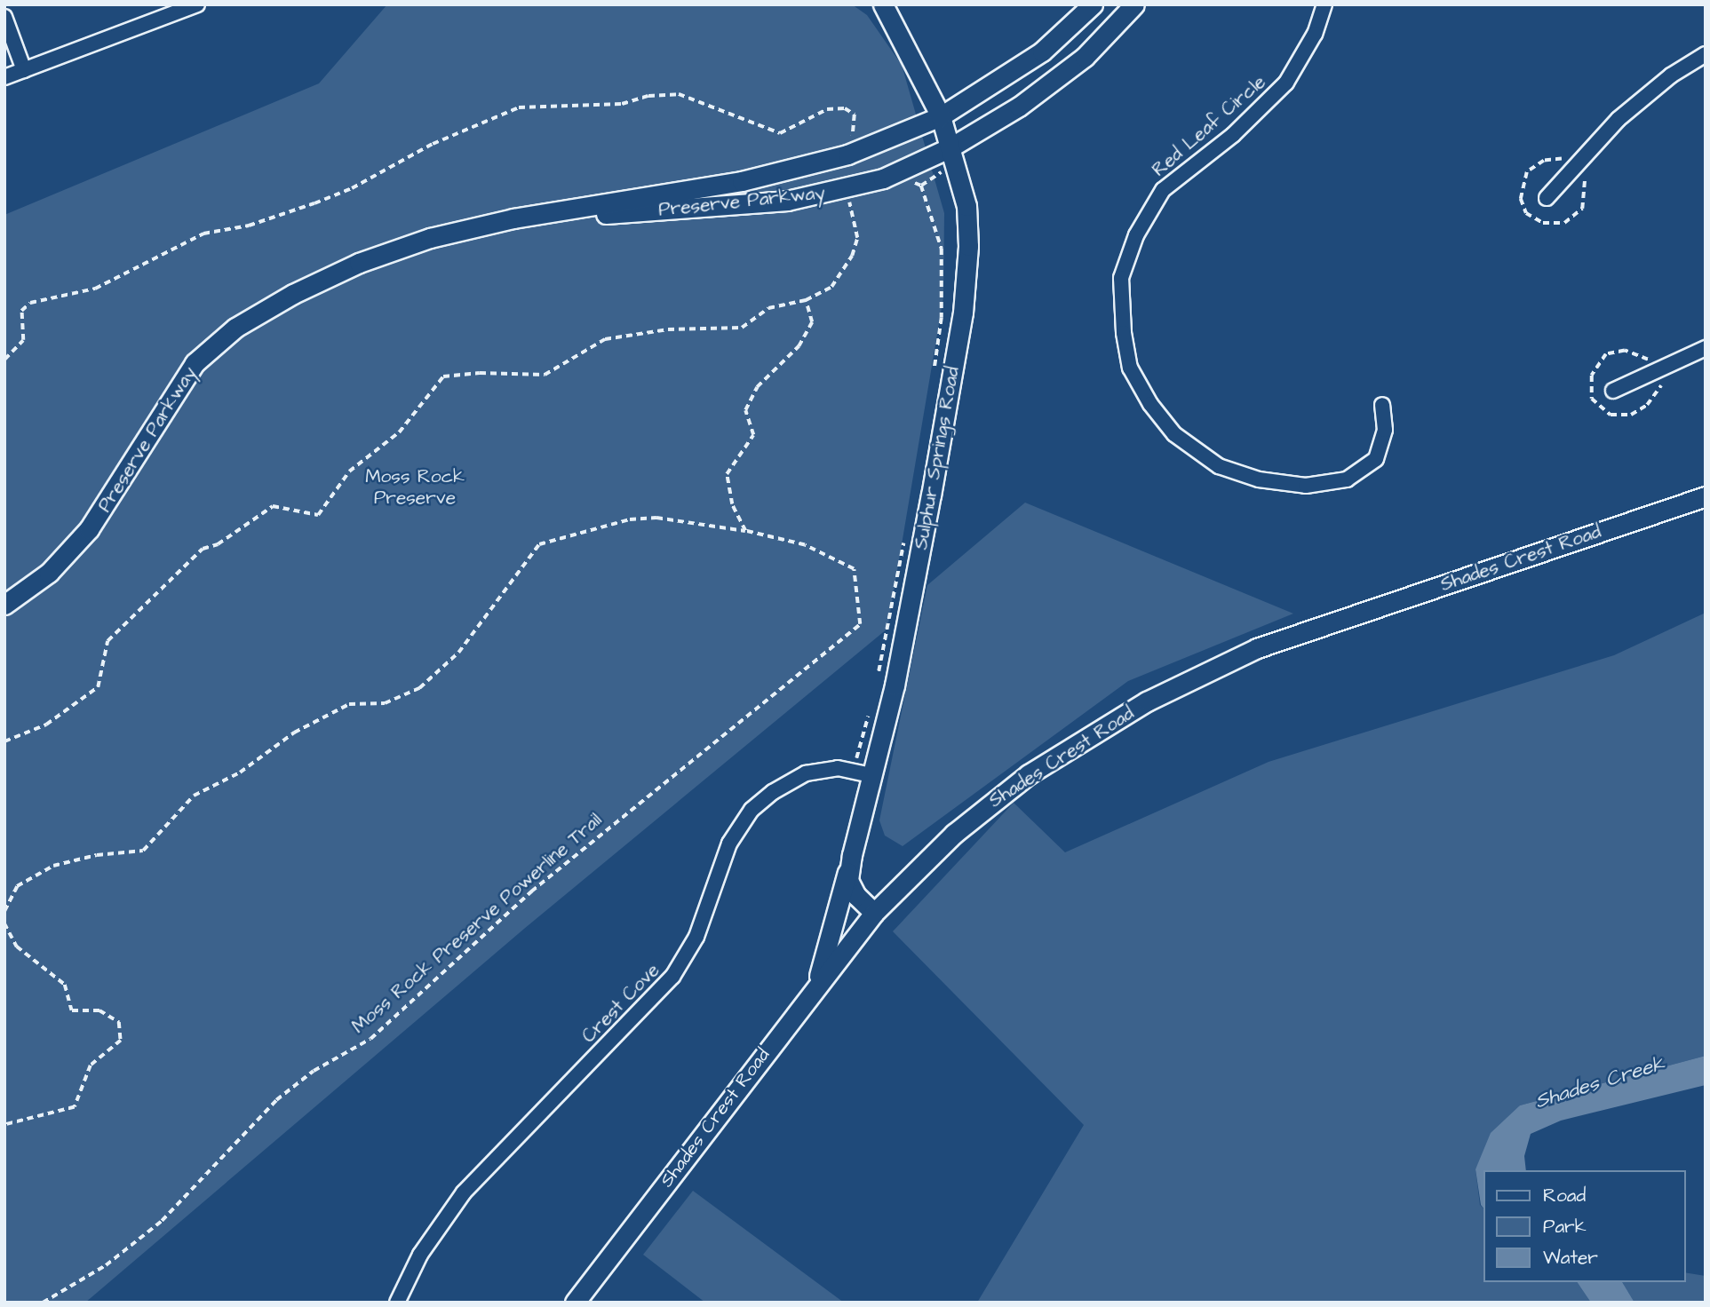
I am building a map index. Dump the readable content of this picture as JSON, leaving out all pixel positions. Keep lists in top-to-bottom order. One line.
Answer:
{"streets":{"street":["Red Leaf Circle","Preserve Parkway","Sulphur Springs Road","Shades Crest Road","Crest Cove"],"path":["Moss Rock Preserve Powerline Trail"]},"crossings":[["Preserve Parkway","Sulphur Springs Road"],["Sulphur Springs Road","Shades Crest Road"],["Sulphur Springs Road","Crest Cove"]],"water":["Shades Creek"],"parks":["Moss Rock Preserve"],"legend":["Road","Park","Water"]}
